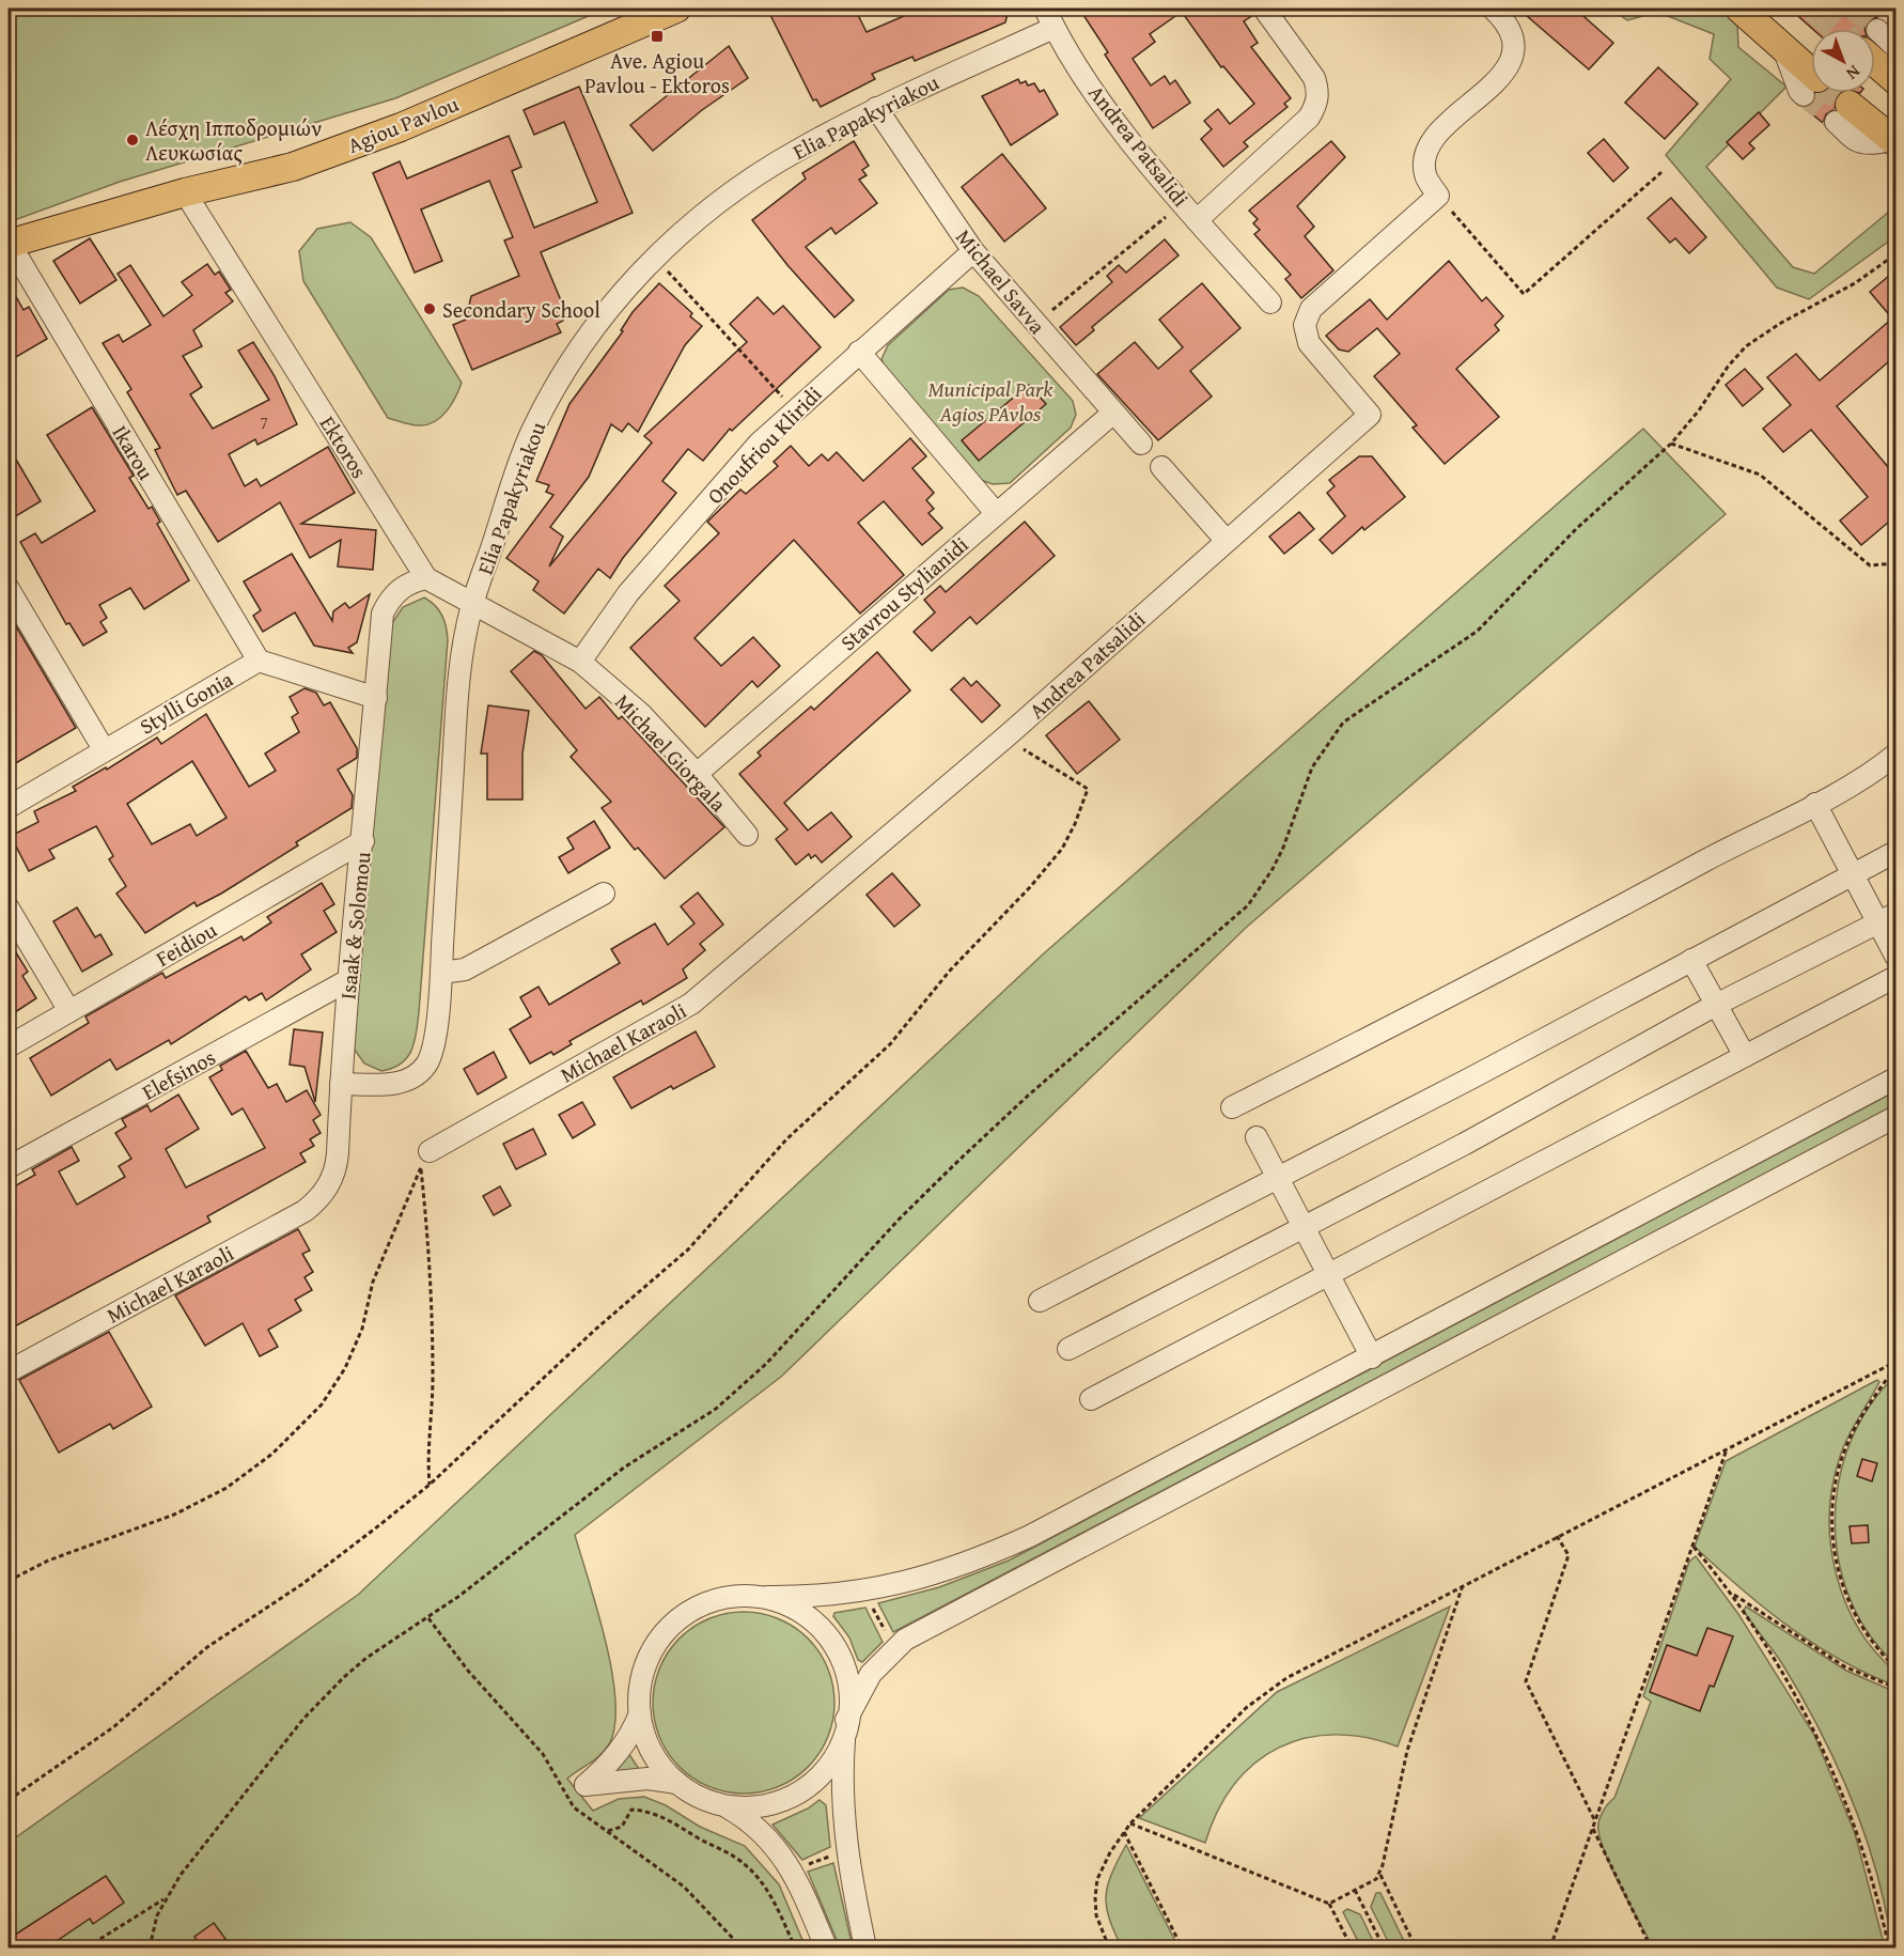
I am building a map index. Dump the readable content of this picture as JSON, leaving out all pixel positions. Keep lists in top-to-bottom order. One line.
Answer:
{"streets":{"main road":["Agiou Pavlou"],"street":["Elia Papakyriakou","Andrea Patsalidi","Michael Savva","Onoufriou Kliridi","Ektoros","Ikarou","Stavrou Stylianidi","Stylli Gonia","Michael Giorgala","Isaak & Solomou","Feidiou","Michael Karaoli","Elefsinos"]},"crossings":[["Elia Papakyriakou","Andrea Patsalidi"],["Elia Papakyriakou","Michael Savva"],["Elia Papakyriakou","Michael Giorgala"],["Elia Papakyriakou","Isaak & Solomou"],["Agiou Pavlou","Ektoros"],["Agiou Pavlou","Ikarou"],["Andrea Patsalidi","Michael Karaoli"],["Michael Savva","Onoufriou Kliridi"],["Michael Savva","Stavrou Stylianidi"],["Onoufriou Kliridi","Michael Giorgala"],["Ektoros","Michael Giorgala"],["Ikarou","Stylli Gonia"],["Stavrou Stylianidi","Michael Giorgala"],["Isaak & Solomou","Feidiou"],["Isaak & Solomou","Michael Karaoli"],["Isaak & Solomou","Elefsinos"]],"parks":["Municipal Park Agios PAvlos"],"places":{"transit":["Ave. Agiou Pavlou - Ektoros"],"other":["Λέσχη Ιπποδρομιών Λευκωσίας","Secondary School"]},"house_numbers":["7"],"north":"bottom right"}
